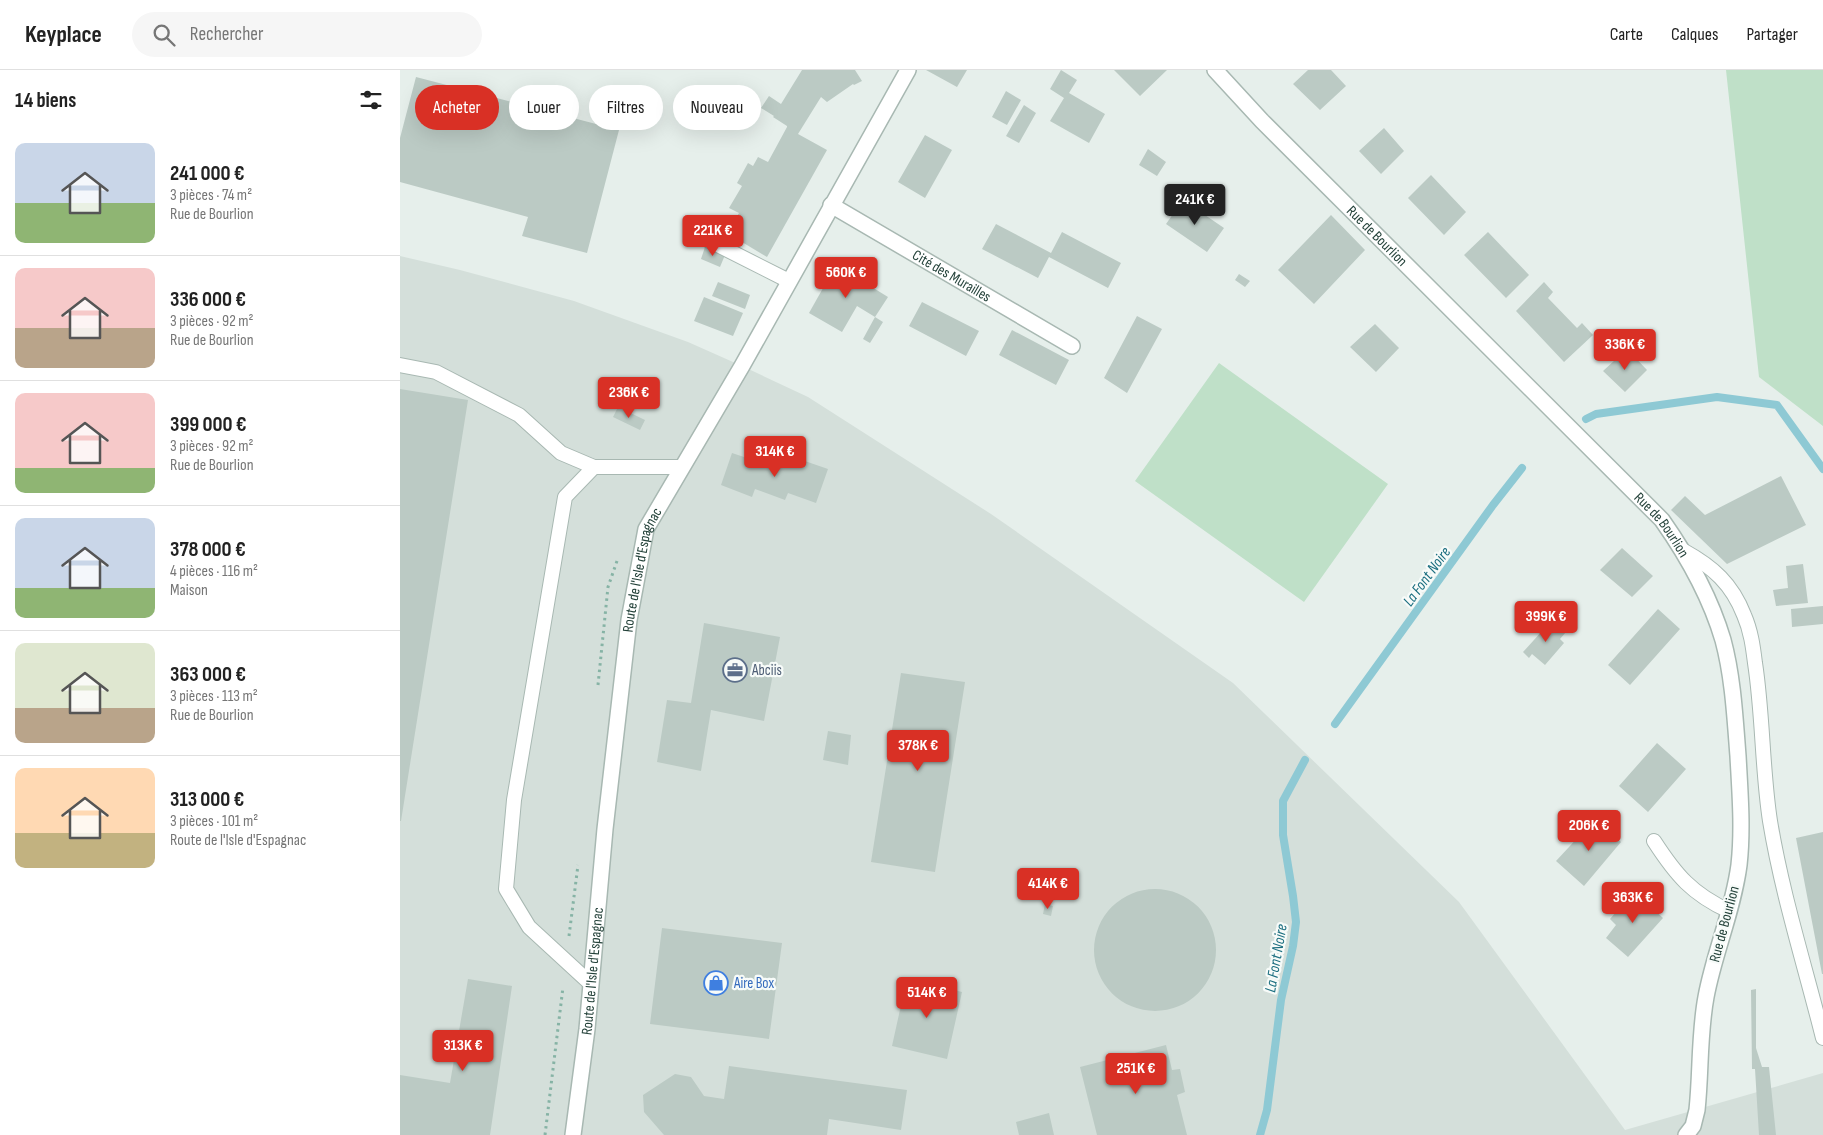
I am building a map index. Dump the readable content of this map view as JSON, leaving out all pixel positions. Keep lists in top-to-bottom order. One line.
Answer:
{"streets":{"street":["Rue de Bourlion","Cité des Murailles","Route de l'Isle d'Espagnac"]},"crossings":[["Cité des Murailles","Route de l'Isle d'Espagnac"]],"water":["La Font Noire"],"places":{"office":["Abciis"],"shop":["Aire Box"]},"page":{"header":"Keyplace","search":"Rechercher","nav":["Carte","Calques","Partager"],"heading":"14 biens","chip":["Acheter","Louer","Filtres","Nouveau"],"list":[{"name":"241 000 €","note":"3 pièces · 74 m² · Rue de Bourlion"},{"name":"336 000 €","note":"3 pièces · 92 m² · Rue de Bourlion"},{"name":"399 000 €","note":"3 pièces · 92 m² · Rue de Bourlion"},{"name":"378 000 €","note":"4 pièces · 116 m² · Maison"},{"name":"363 000 €","note":"3 pièces · 113 m² · Rue de Bourlion"},{"name":"313 000 €","note":"3 pièces · 101 m² · Route de l'Isle d'Espagnac"}],"price":["241K €","221K €","560K €","336K €","236K €","314K €","399K €","378K €","206K €","414K €","363K €","514K €","313K €","251K €"]}}
